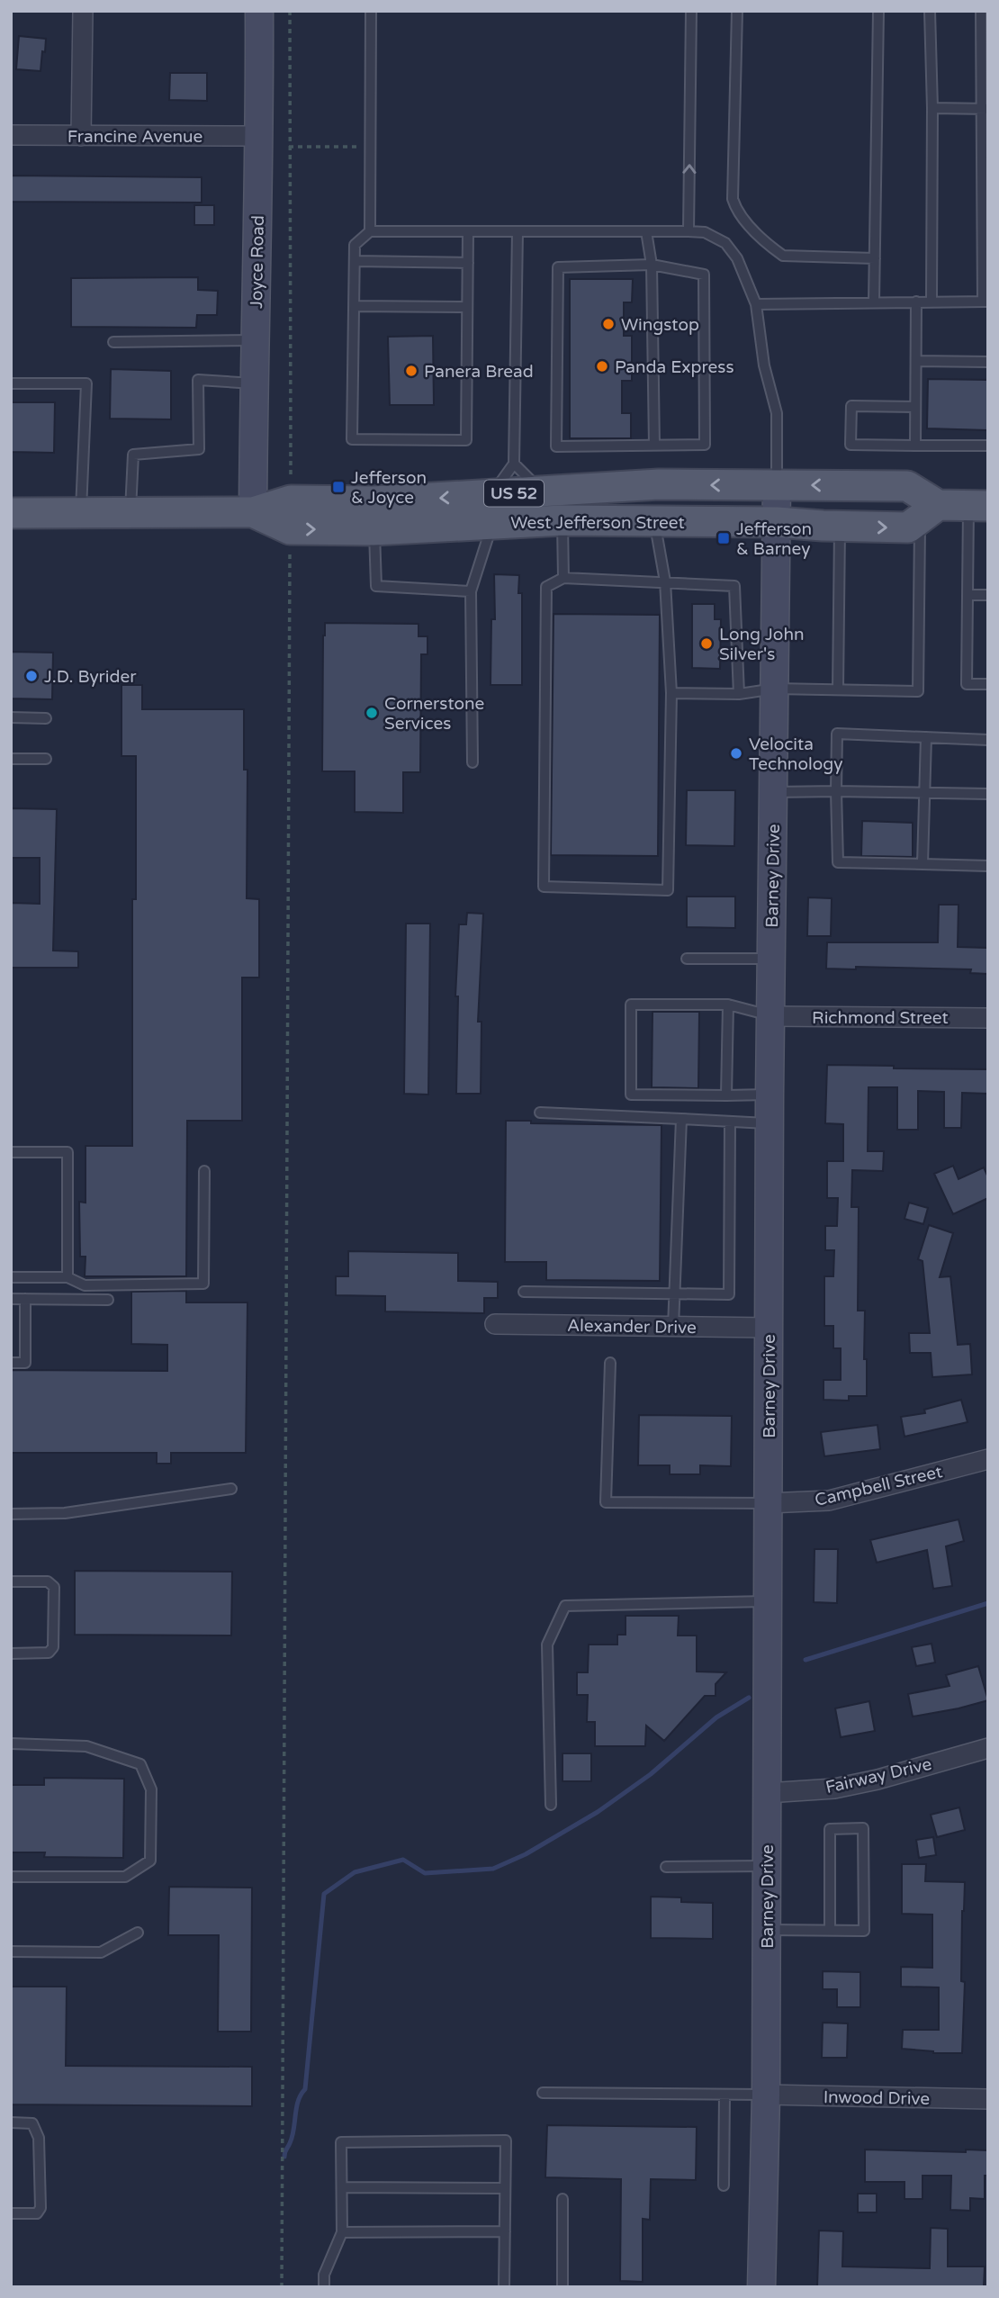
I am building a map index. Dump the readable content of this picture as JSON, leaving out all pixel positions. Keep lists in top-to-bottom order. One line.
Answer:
{"streets":{"main road":["US 52","West Jefferson Street"],"street":["Francine Avenue","Joyce Road","Barney Drive","Richmond Street","Alexander Drive","Campbell Street","Fairway Drive","Inwood Drive"]},"crossings":[["Francine Avenue","Joyce Road"],["Joyce Road","West Jefferson Street"],["West Jefferson Street","Barney Drive"],["Barney Drive","Richmond Street"],["Barney Drive","Alexander Drive"],["Barney Drive","Campbell Street"],["Barney Drive","Fairway Drive"],["Barney Drive","Inwood Drive"]],"places":{"other":["Wingstop","Panda Express","Panera Bread","Long John Silver's","J.D. Byrider","Cornerstone Services","Velocita Technology"],"transit":["Jefferson & Joyce","Jefferson & Barney"]}}
